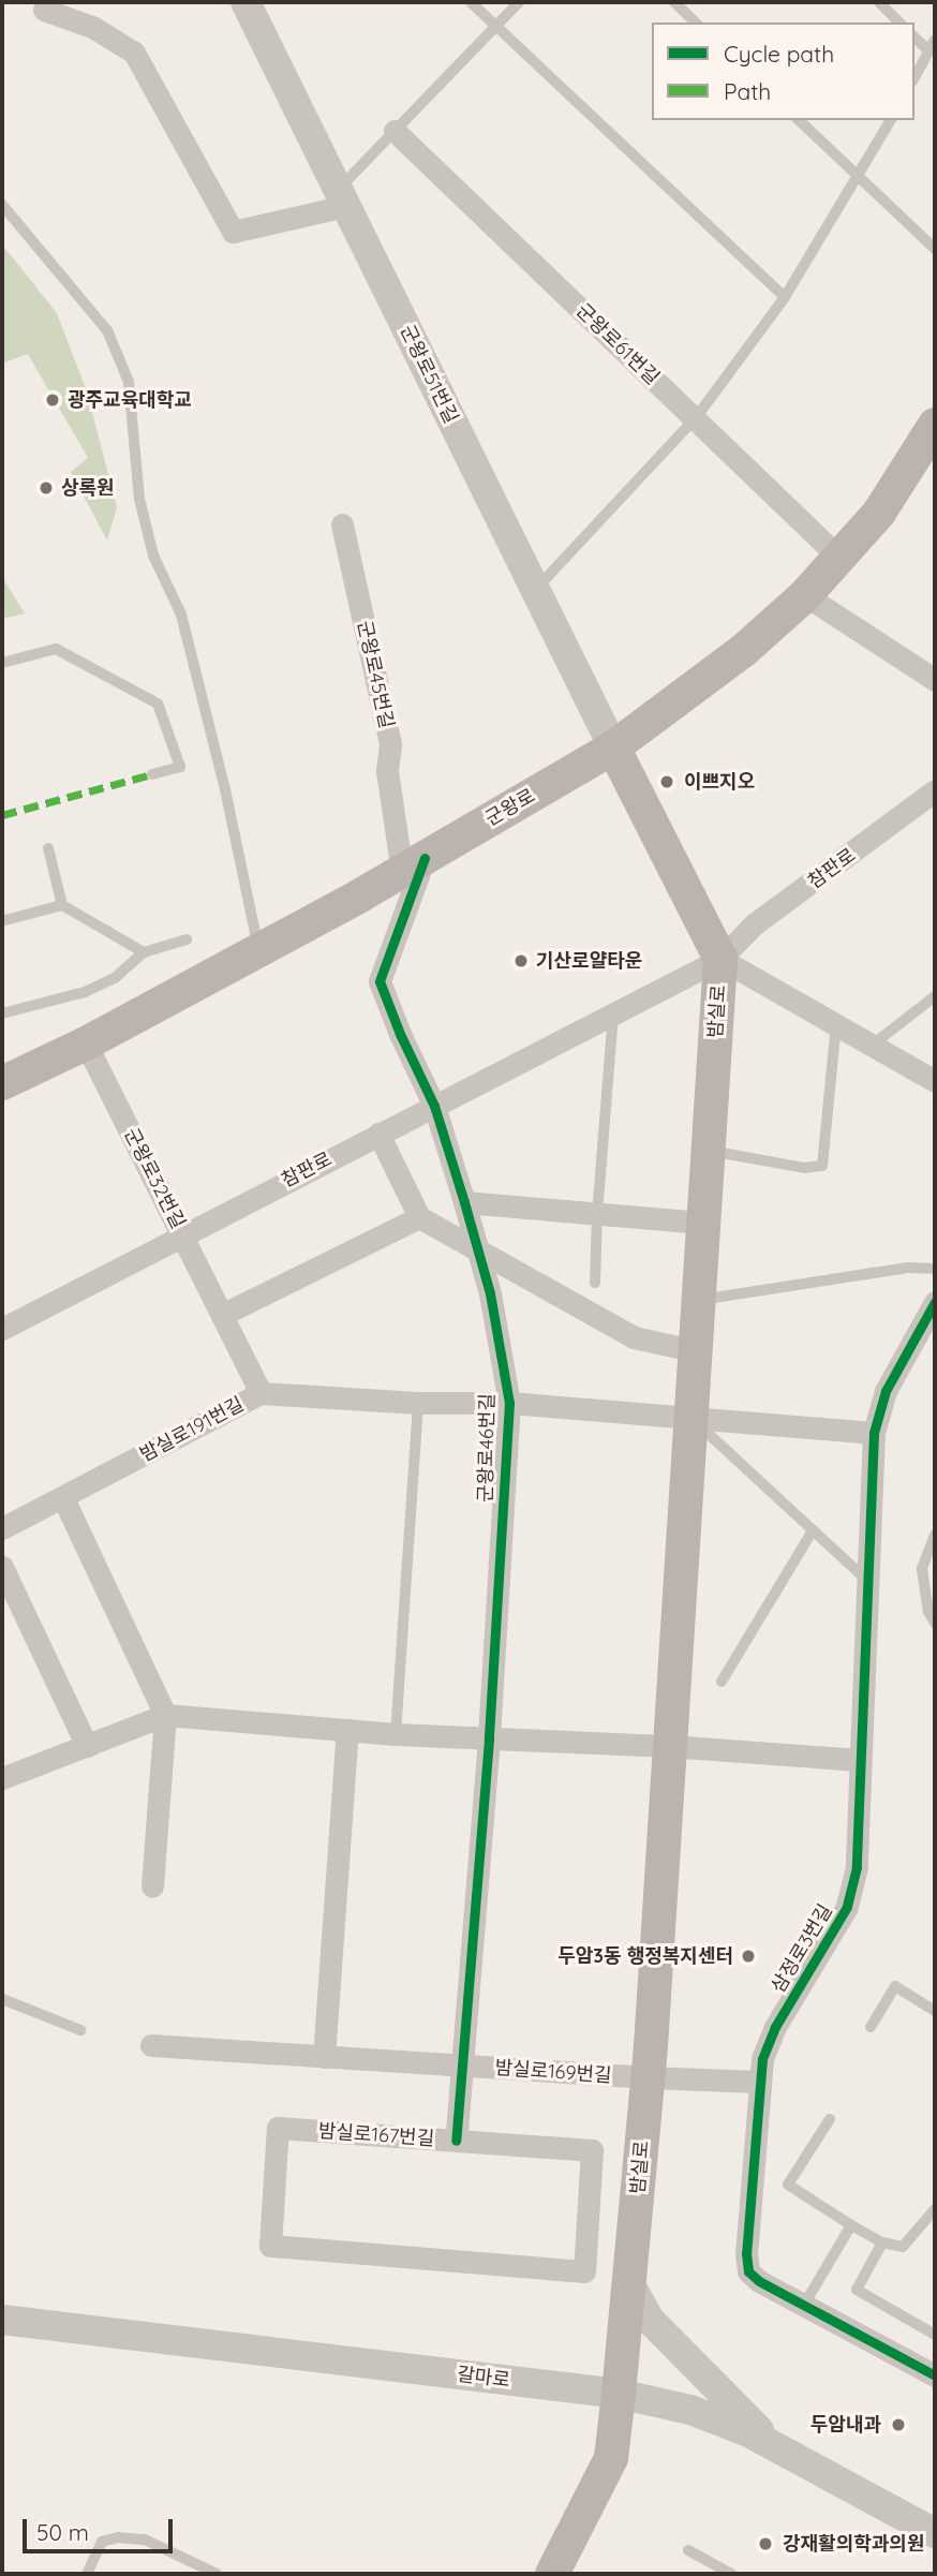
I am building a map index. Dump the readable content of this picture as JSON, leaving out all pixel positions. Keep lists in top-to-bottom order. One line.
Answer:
{"streets":{"main road":["군왕로","밤실로"],"street":["군왕로61번길","군왕로51번길","군왕로45번길","참판로","군왕로32번길","밤실로191번길","군왕로46번길","삼정로3번길","밤실로169번길","밤실로167번길","갈마로"]},"crossings":[["군왕로61번길","군왕로"],["군왕로51번길","군왕로"],["군왕로51번길","밤실로"],["군왕로45번길","군왕로"],["군왕로45번길","군왕로46번길"],["군왕로","밤실로"],["군왕로","군왕로32번길"],["군왕로","군왕로46번길"],["참판로","밤실로"],["참판로","군왕로32번길"],["참판로","군왕로46번길"],["밤실로","밤실로191번길"],["밤실로","밤실로169번길"],["밤실로","갈마로"],["군왕로32번길","밤실로191번길"],["밤실로191번길","군왕로46번길"],["군왕로46번길","밤실로169번길"],["군왕로46번길","밤실로167번길"],["삼정로3번길","밤실로169번길"]],"places":["광주교육대학교","상록원","이쁘지오","기산로얄타운","두암3동 행정복지센터","두암내과","강재활의학과의원"],"legend":["Cycle path","Path"],"scale_bar":"50 m"}
